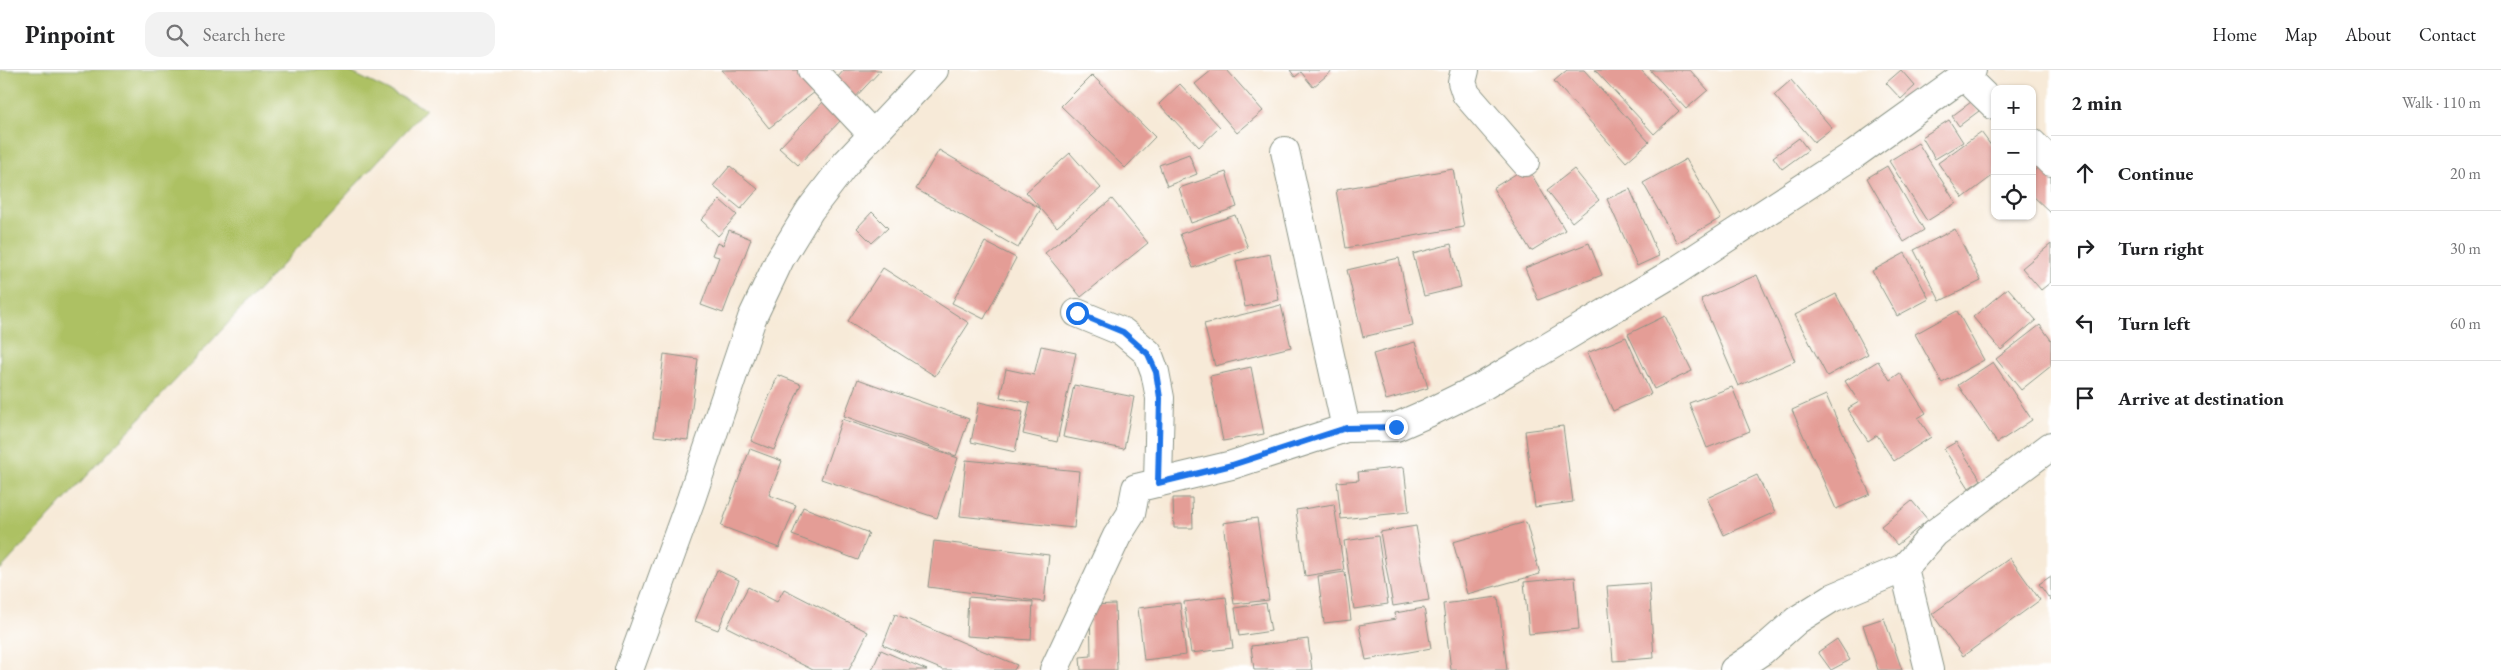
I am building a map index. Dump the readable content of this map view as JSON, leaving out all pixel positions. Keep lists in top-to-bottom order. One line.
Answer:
{"page":{"header":"Pinpoint","search":"Search here","nav":["Home","Map","About","Contact"],"heading":["2 min","Walk · 110 m"],"map_buttons":["+","−"],"list":[["Continue","20 m"],["Turn right","30 m"],["Turn left","60 m"],"Arrive at destination"]}}
